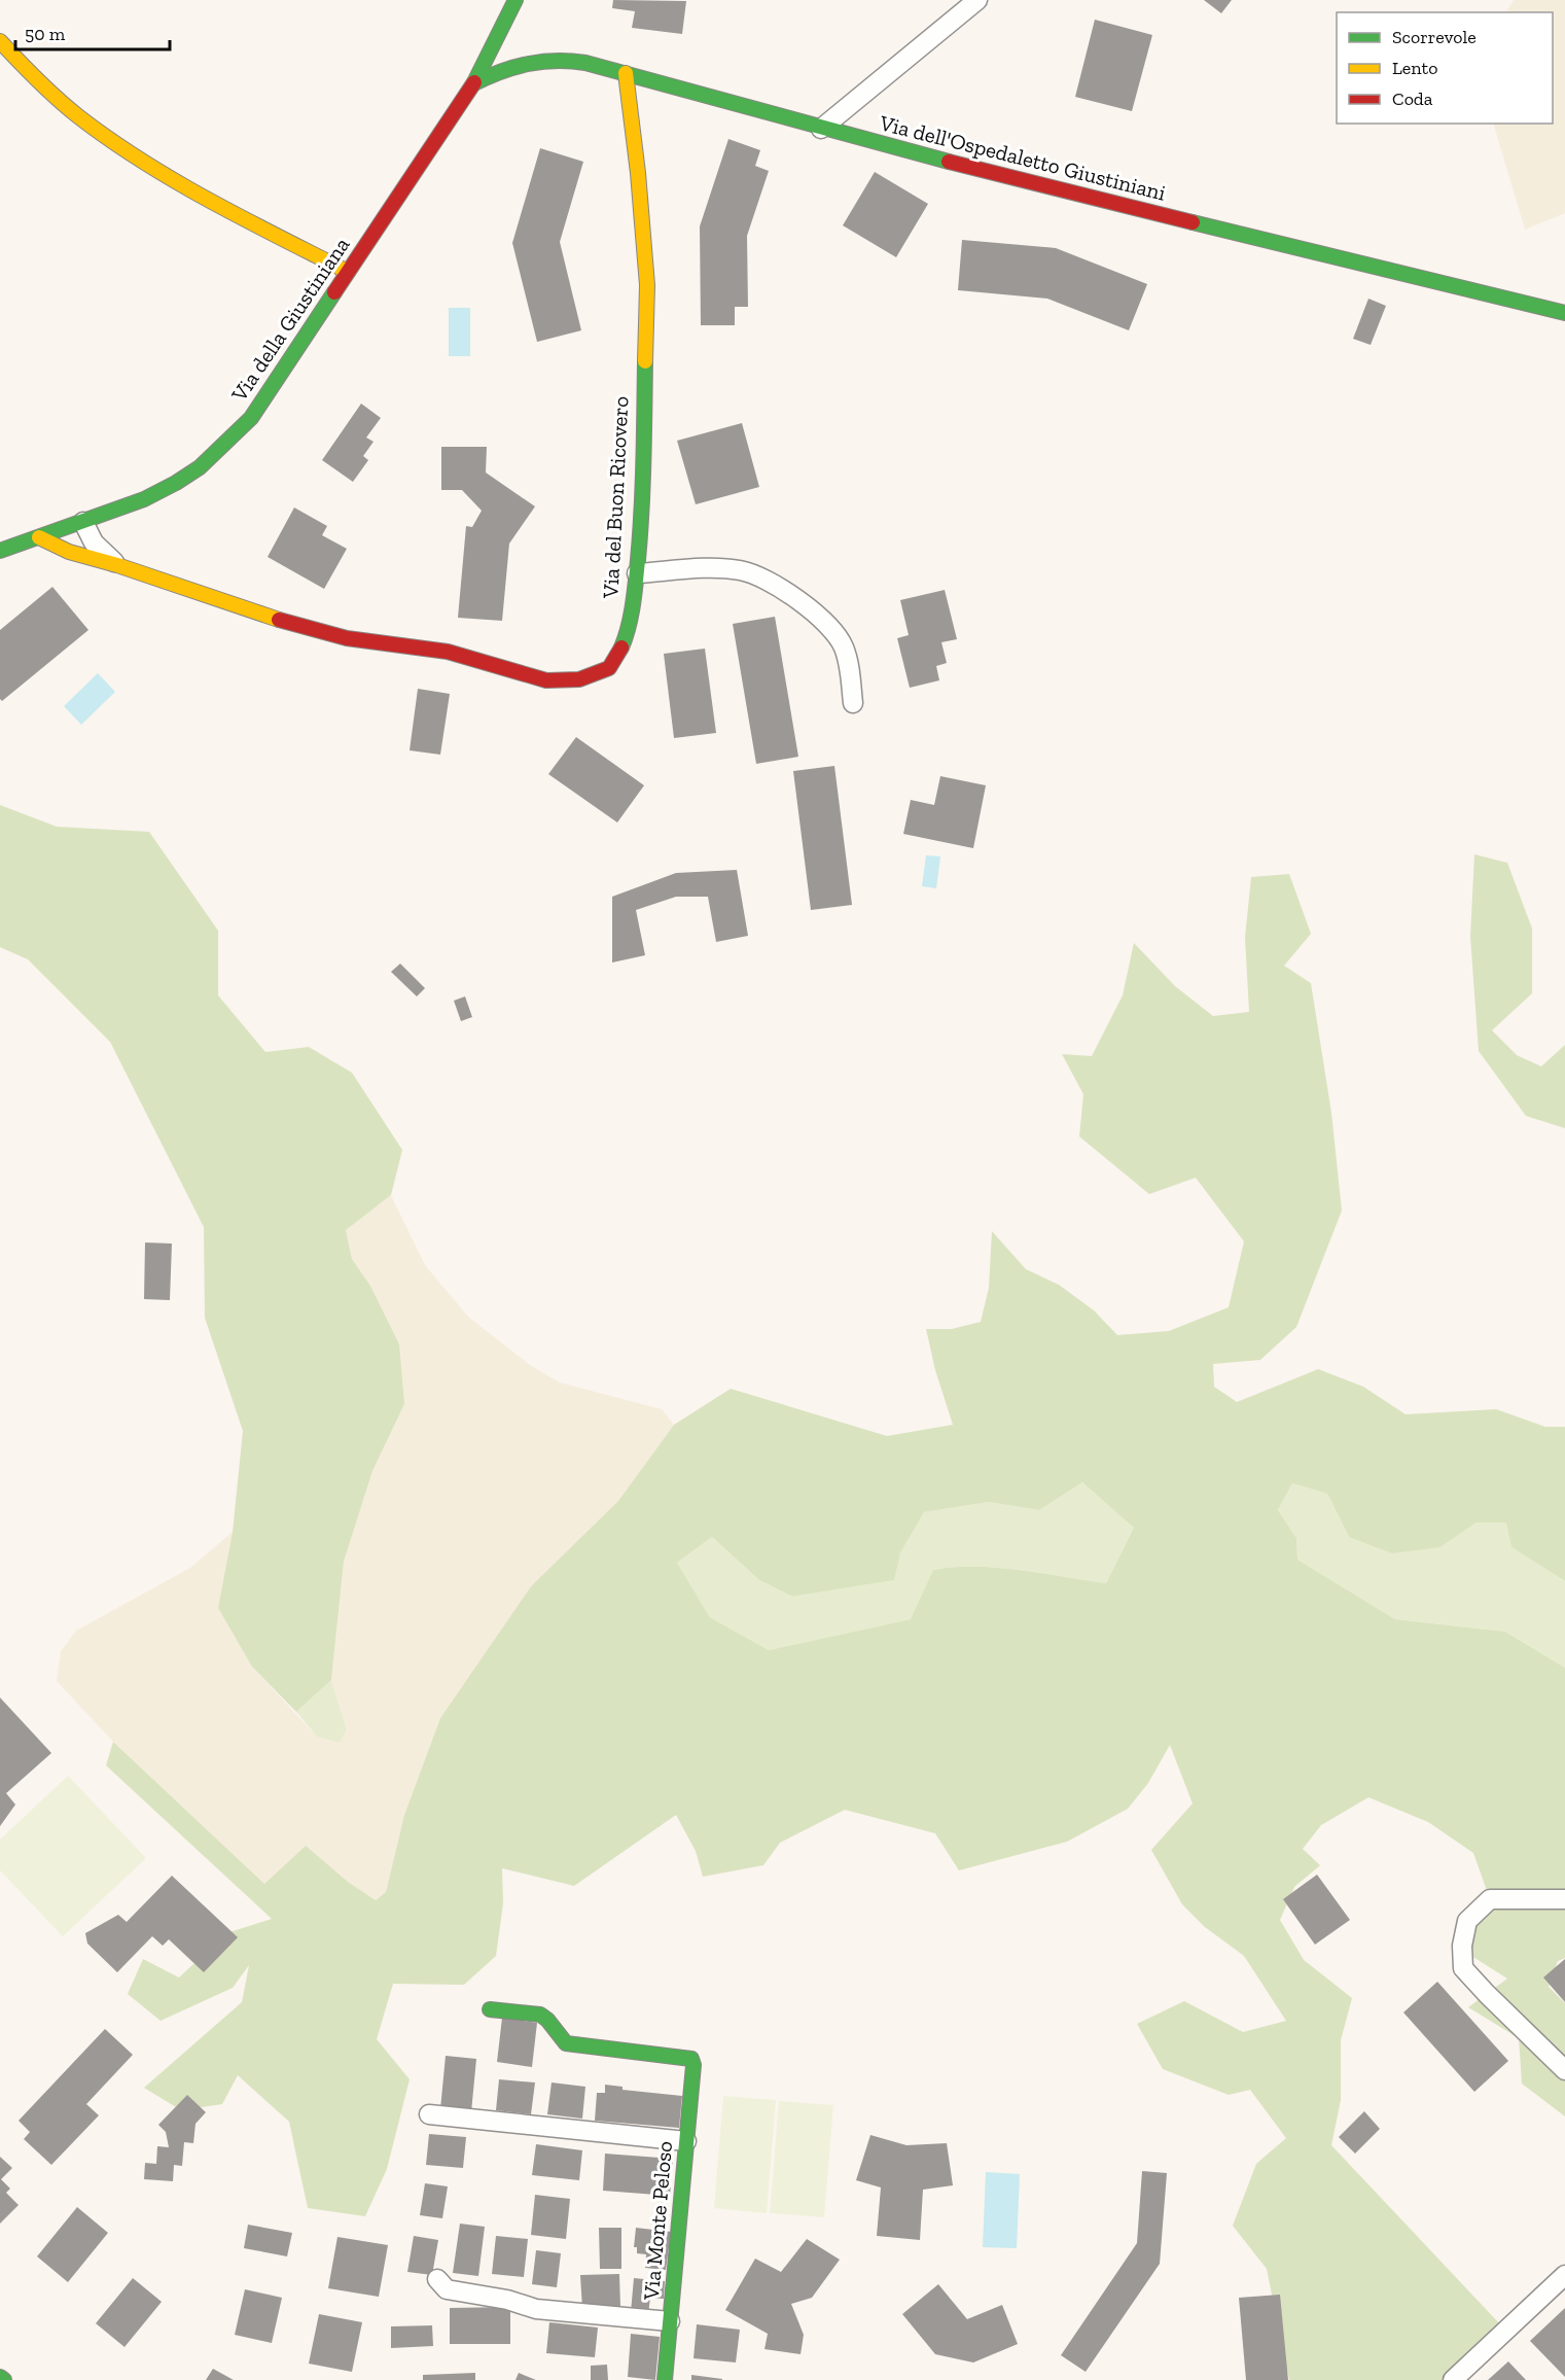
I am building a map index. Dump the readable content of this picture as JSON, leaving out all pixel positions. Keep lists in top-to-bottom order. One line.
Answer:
{"streets":{"street":["Via dell'Ospedaletto Giustiniani","Via della Giustiniana","Via del Buon Ricovero","Via Monte Peloso"]},"crossings":[["Via dell'Ospedaletto Giustiniani","Via della Giustiniana"],["Via dell'Ospedaletto Giustiniani","Via del Buon Ricovero"],["Via della Giustiniana","Via del Buon Ricovero"]],"legend":["Scorrevole","Lento","Coda"],"scale_bar":"50 m"}
